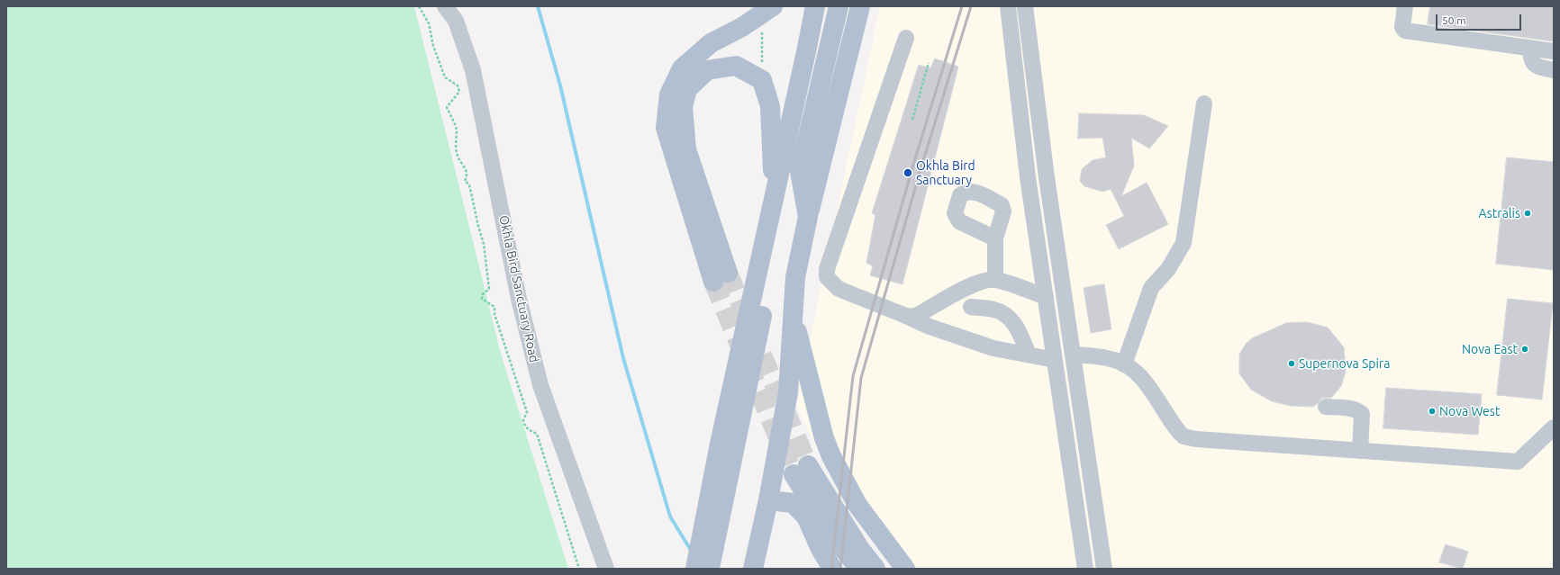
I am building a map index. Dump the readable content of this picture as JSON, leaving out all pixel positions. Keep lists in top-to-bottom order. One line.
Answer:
{"streets":{"street":["Okhla Bird Sanctuary Road"]},"places":["Okhla Bird Sanctuary","Astralis","Nova East","Supernova Spira","Nova West"],"scale_bar":"50 m"}
